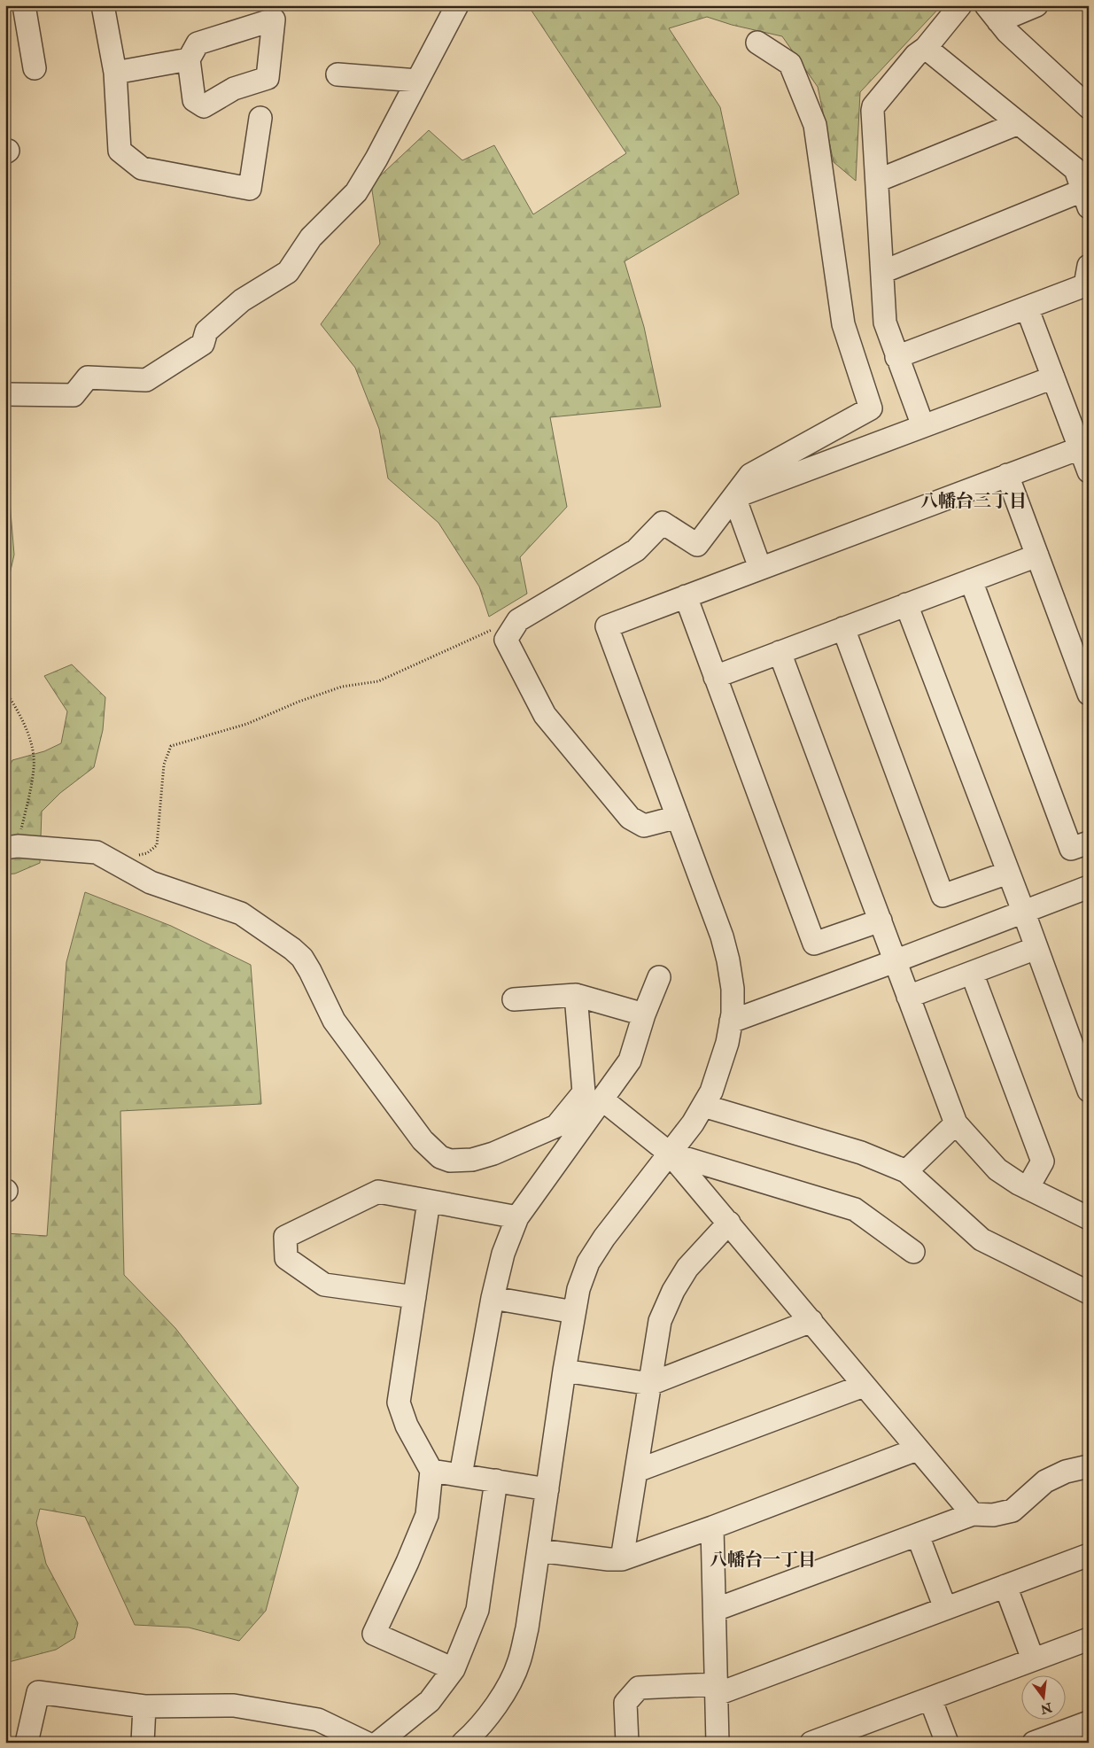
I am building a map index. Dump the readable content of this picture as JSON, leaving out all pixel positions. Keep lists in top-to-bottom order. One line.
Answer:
{"districts":["八幡台三丁目","八幡台一丁目"],"north":"bottom"}
